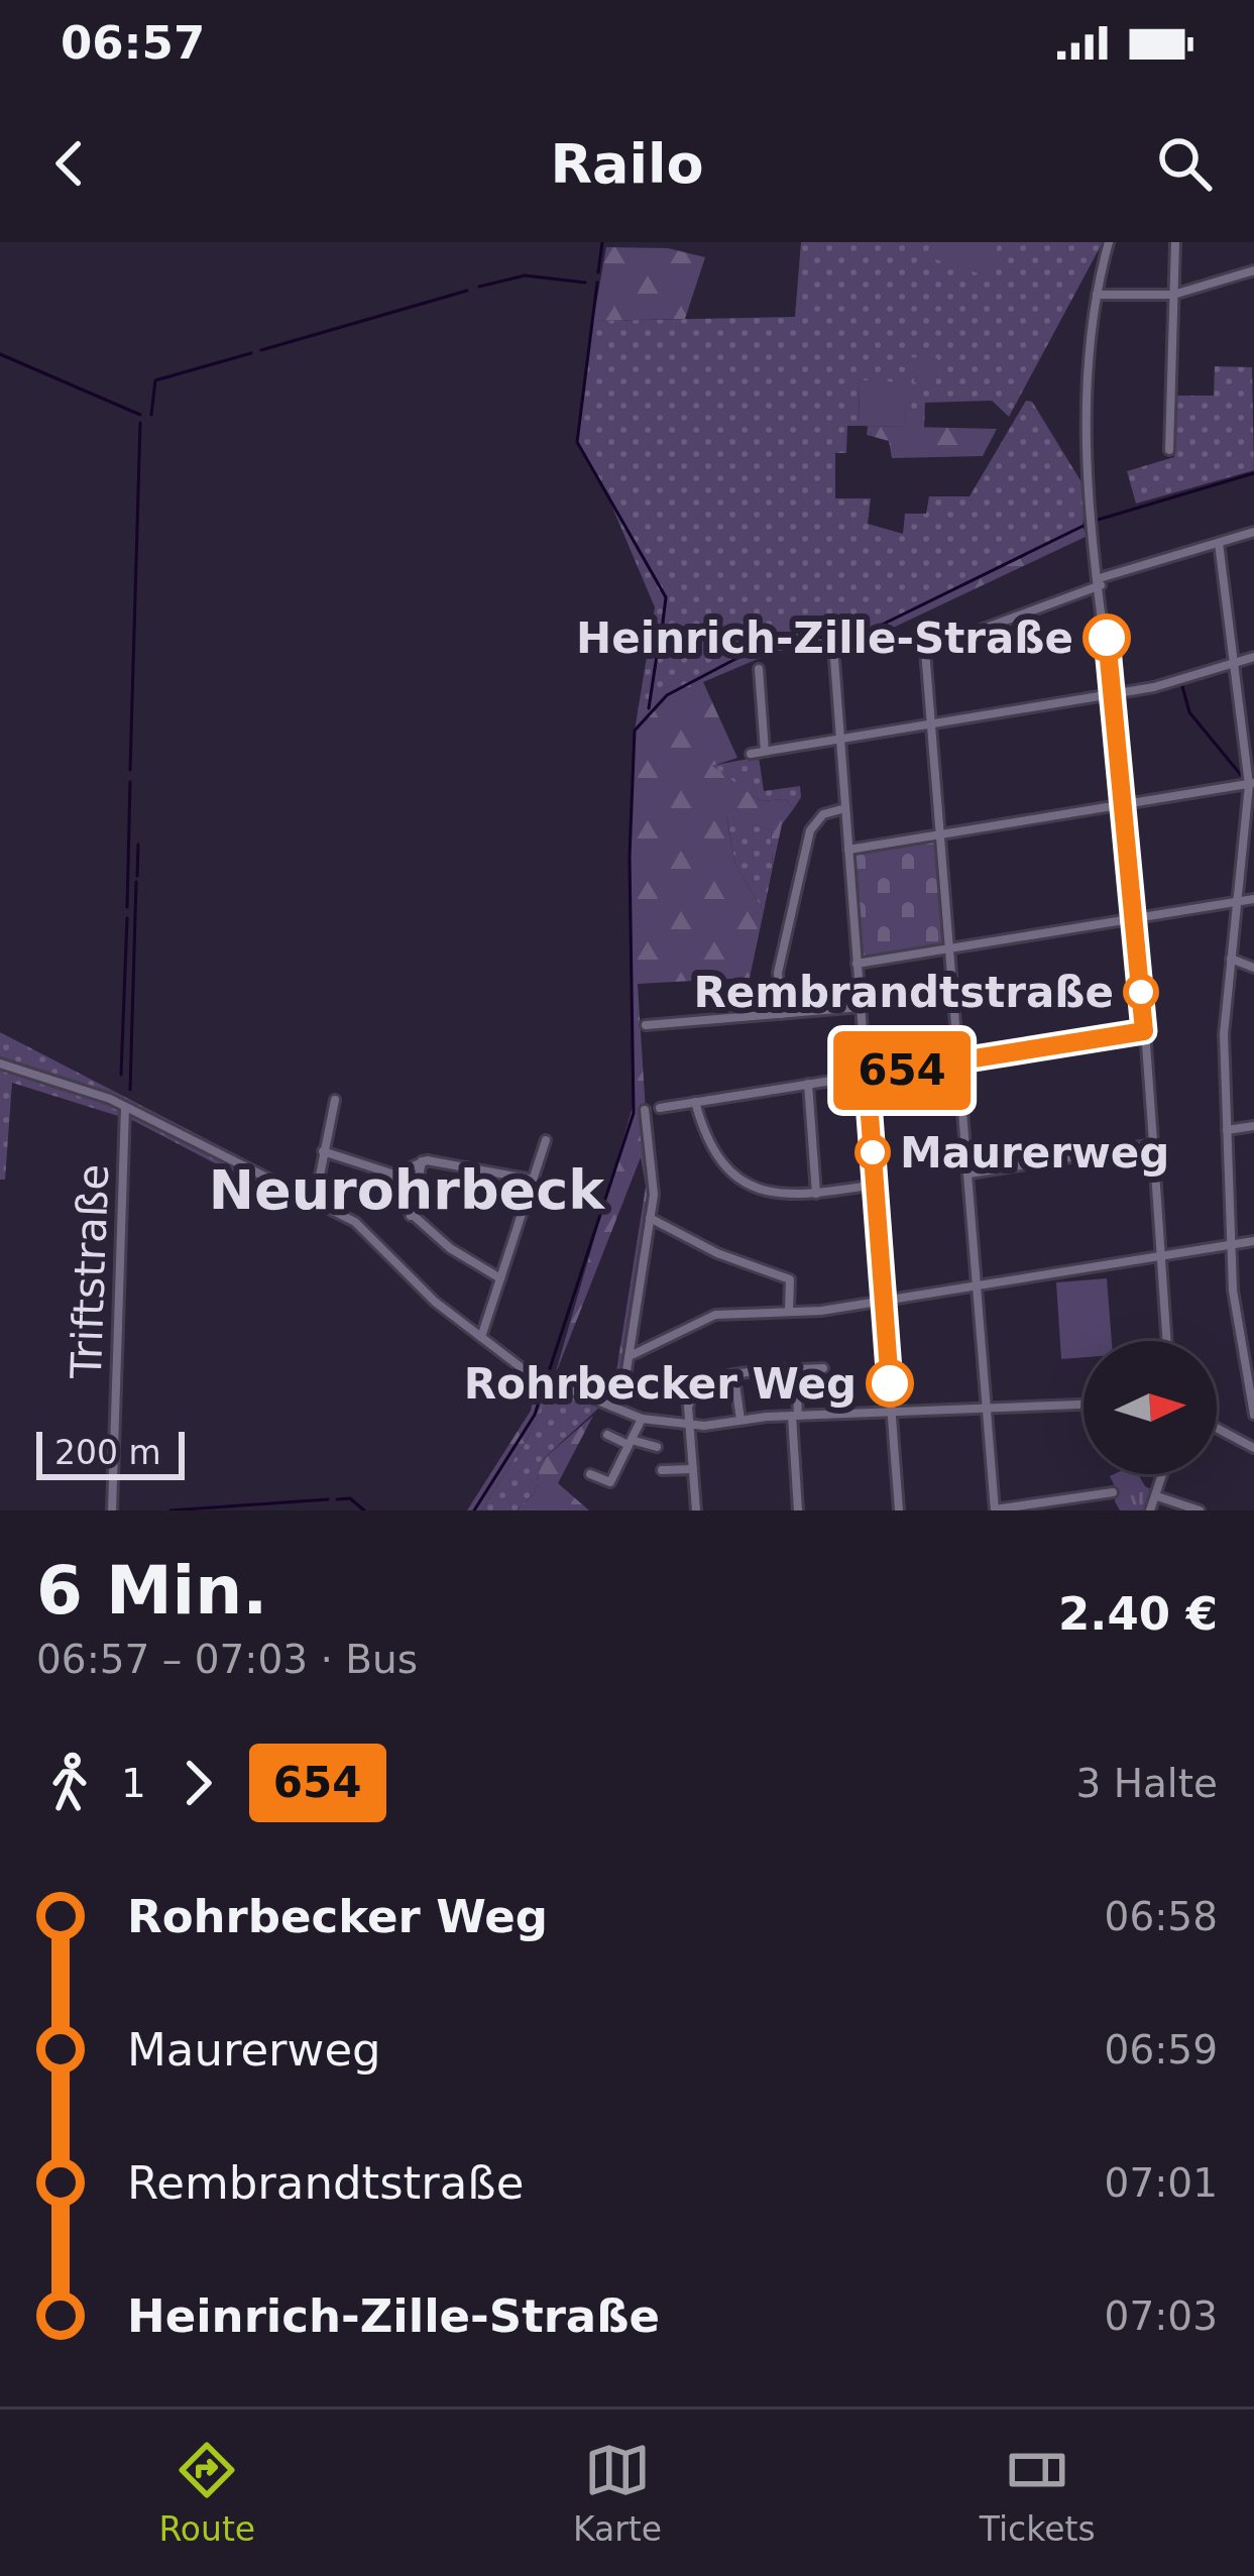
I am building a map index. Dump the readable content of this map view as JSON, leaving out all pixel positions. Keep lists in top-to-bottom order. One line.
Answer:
{"streets":{"street":["Triftstraße"]},"districts":["Neurohrbeck"],"places":["Heinrich-Zille-Straße","Rembrandtstraße","Maurerweg","Rohrbecker Weg"],"lines":["bus line 654"],"scale_bar":"200 m","north":"right","page":{"status":"06:57","header":"Railo","on_map":"654","scale":"200 m","heading":["6 Min.","06:57 – 07:03 · Bus","2.40 €"],"legs":["1","654","3 Halte"],"list":[{"name":"Rohrbecker Weg","value":"06:58"},{"name":"Maurerweg","value":"06:59"},{"name":"Rembrandtstraße","value":"07:01"},{"name":"Heinrich-Zille-Straße","value":"07:03"}],"tabs":["Route","Karte","Tickets"]}}
